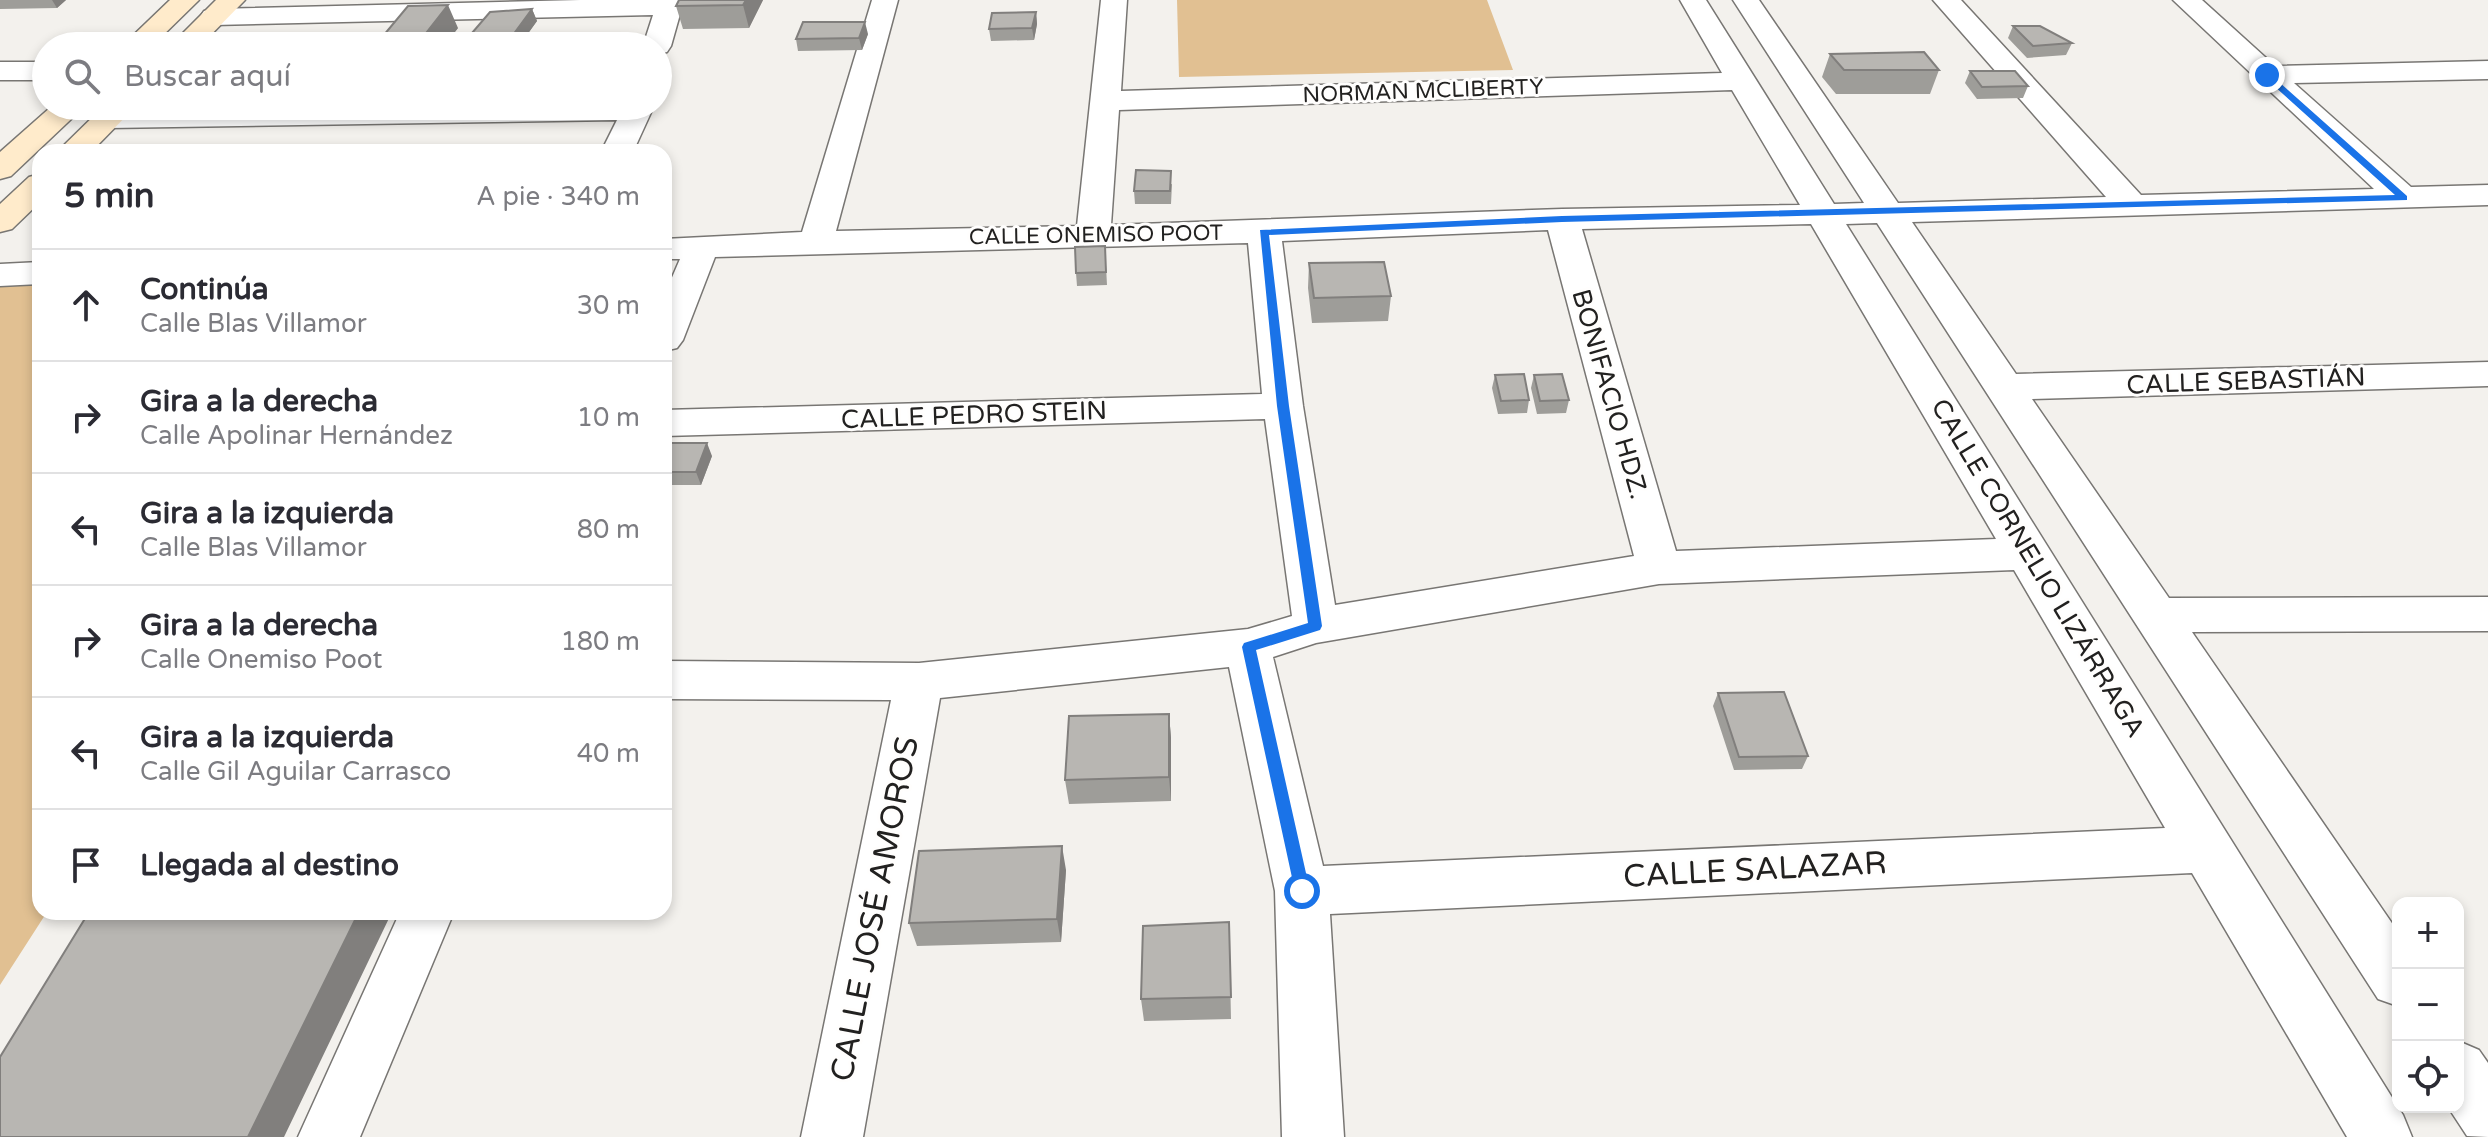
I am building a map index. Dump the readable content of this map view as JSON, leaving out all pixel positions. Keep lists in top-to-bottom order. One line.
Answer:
{"streets":{"street":["NORMAN MCLIBERTY","CALLE ONEMISO POOT","CALLE SEBASTIÁN","BONIFACIO HDZ.","CALLE PEDRO STEIN","CALLE CORNELIO LIZÁRRAGA","CALLE SALAZAR","CALLE JOSÉ AMOROS"]},"crossings":[["NORMAN MCLIBERTY","CALLE CORNELIO LIZÁRRAGA"],["CALLE ONEMISO POOT","BONIFACIO HDZ."],["CALLE ONEMISO POOT","CALLE CORNELIO LIZÁRRAGA"],["CALLE CORNELIO LIZÁRRAGA","CALLE SALAZAR"]],"page":{"search":"Buscar aquí","heading":["5 min","A pie · 340 m"],"list":[["Continúa","Calle Blas Villamor","30 m"],["Gira a la derecha","Calle Apolinar Hernández","10 m"],["Gira a la izquierda","Calle Blas Villamor","80 m"],["Gira a la derecha","Calle Onemiso Poot","180 m"],["Gira a la izquierda","Calle Gil Aguilar Carrasco","40 m"],"Llegada al destino"],"map_buttons":["+","−"]}}
